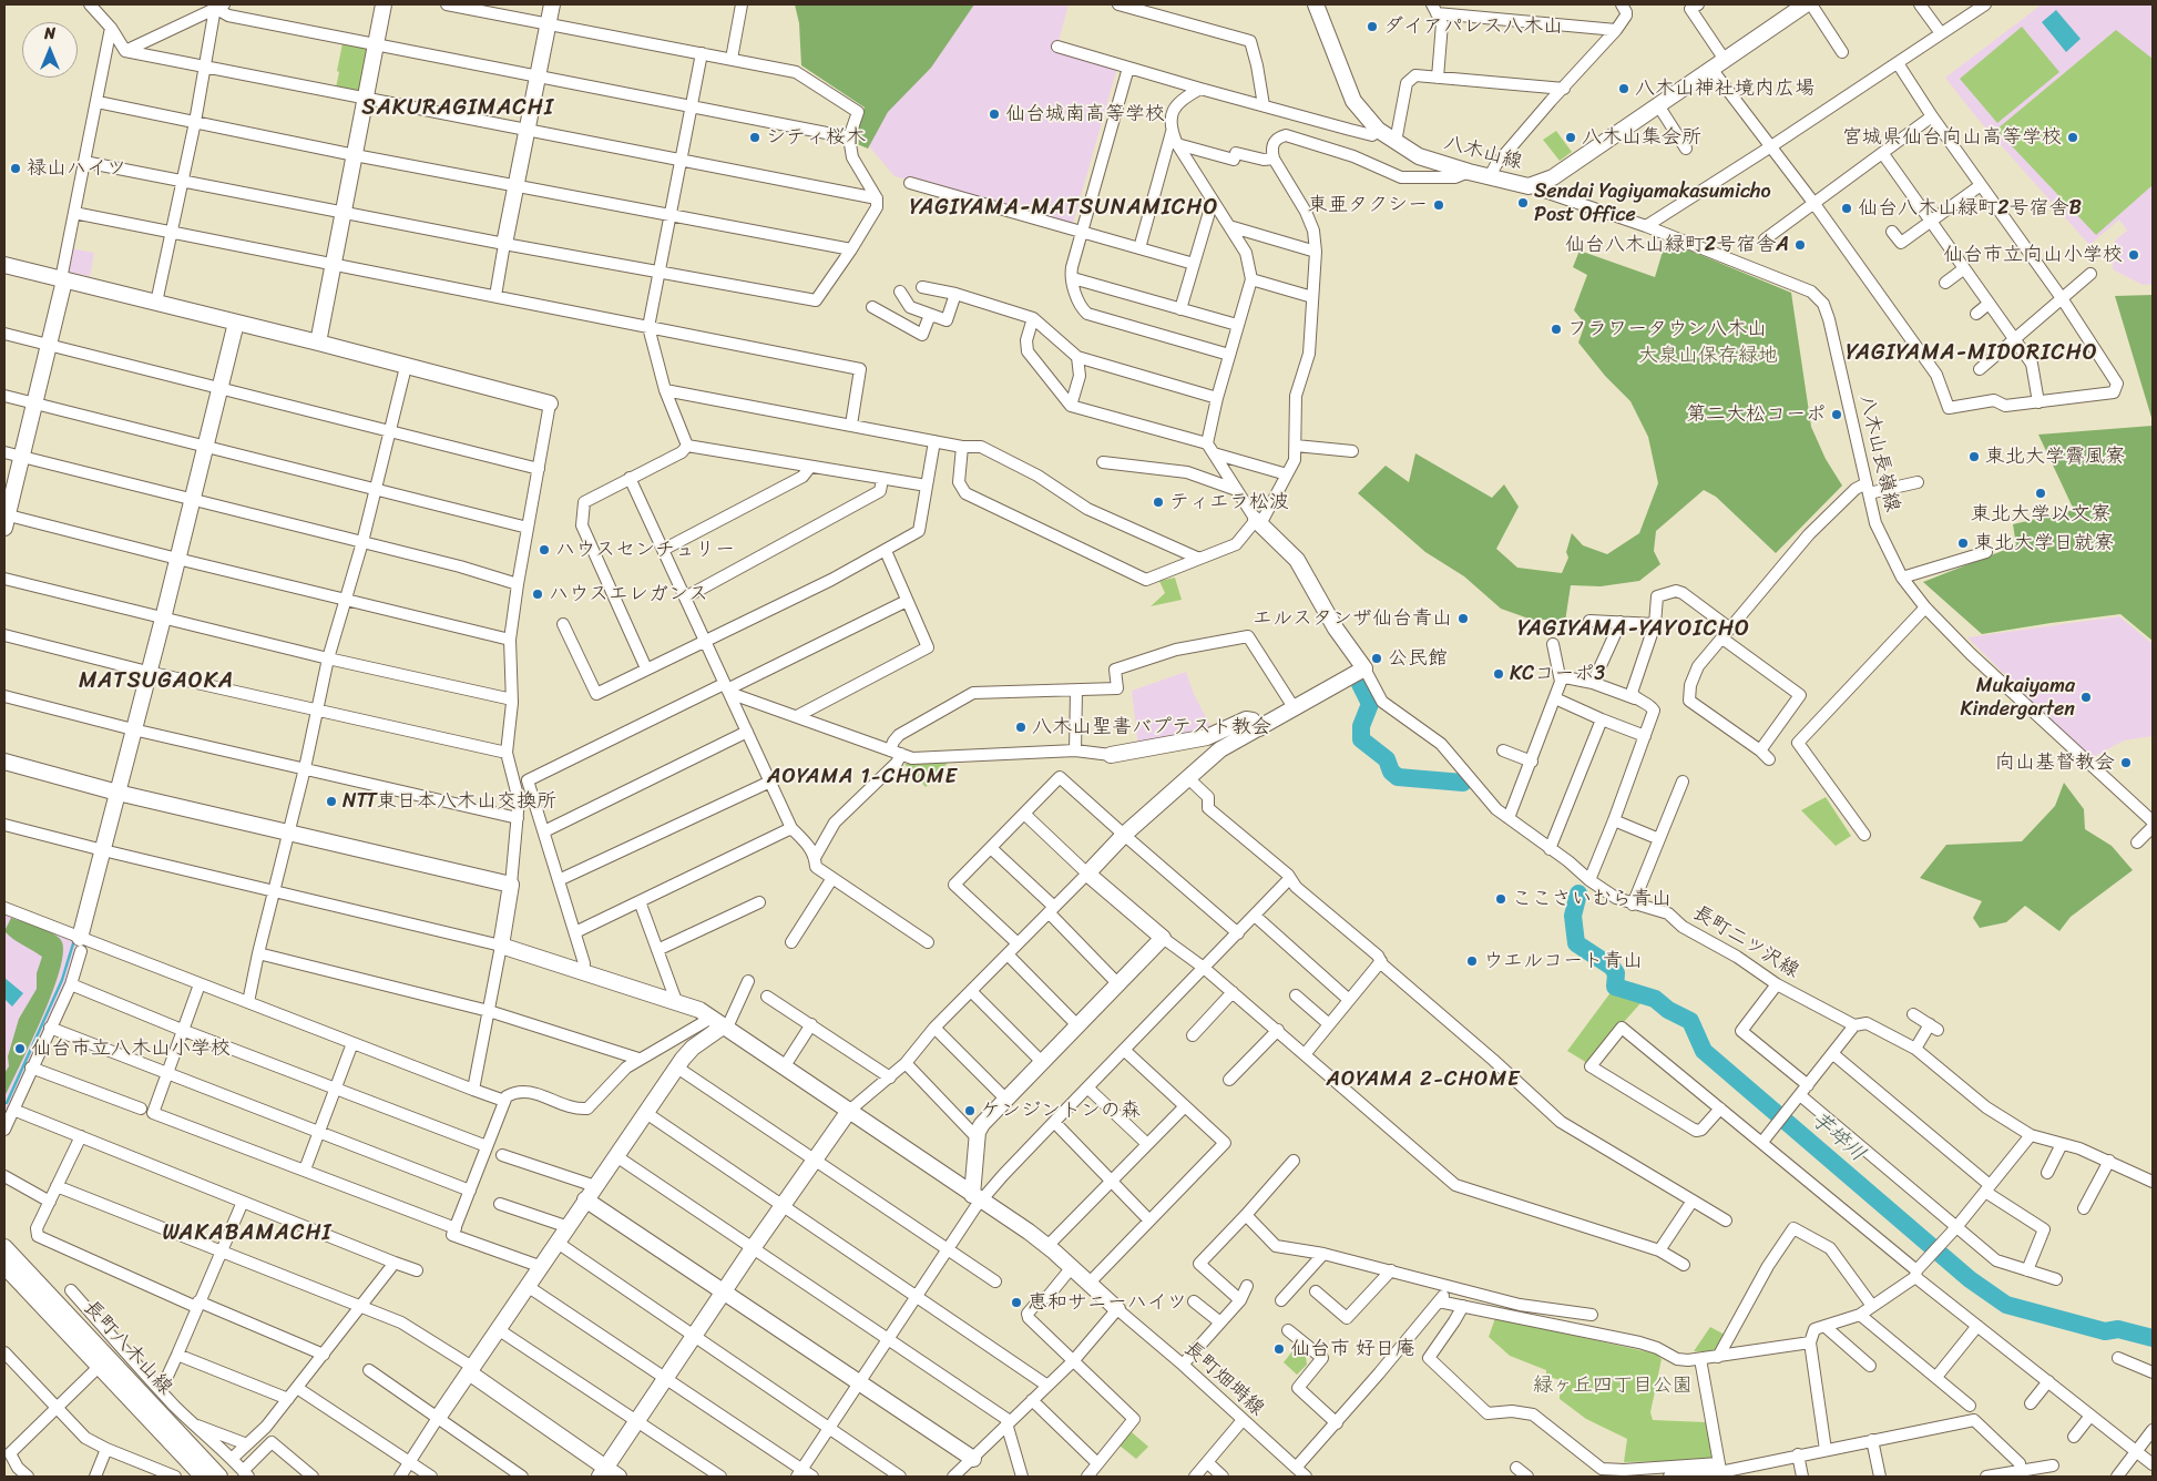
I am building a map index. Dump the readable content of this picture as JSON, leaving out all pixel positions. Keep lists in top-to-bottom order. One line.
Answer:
{"streets":{"street":["八木山線","八木山長嶺線","長町二ツ沢線","長町八木山線","長町畑塒線"]},"crossings":[["八木山線","八木山長嶺線"]],"districts":["SAKURAGIMACHI","YAGIYAMA-MATSUNAMICHO","YAGIYAMA-MIDORICHO","YAGIYAMA-YAYOICHO","MATSUGAOKA","AOYAMA 1-CHOME","AOYAMA 2-CHOME","WAKABAMACHI"],"water":["芋埣川"],"parks":["大泉山保存緑地","緑ヶ丘四丁目公園"],"places":["ダイアパレス八木山","八木山神社境内広場","仙台城南高等学校","シティ桜木","八木山集会所","宮城県仙台向山高等学校","禄山ハイツ","Sendai Yagiyamakasumicho Post Office","東亜タクシー","仙台八木山緑町2号宿舎B","仙台八木山緑町2号宿舎A","仙台市立向山小学校","フラワータウン八木山","第二大松コーポ","東北大学霽風寮","東北大学以文寮","ティエラ松波","東北大学日就寮","ハウスセンチュリー","ハウスエレガンス","エルスタンザ仙台青山","公民館","KCコーポ3","Mukaiyama Kindergarten","八木山聖書バプテスト教会","向山基督教会","NTT東日本八木山交換所","ここさいむら青山","ウエルコート青山","仙台市立八木山小学校","ケンジントンの森","恵和サニーハイツ","仙台市 好日庵"],"north":"top"}
